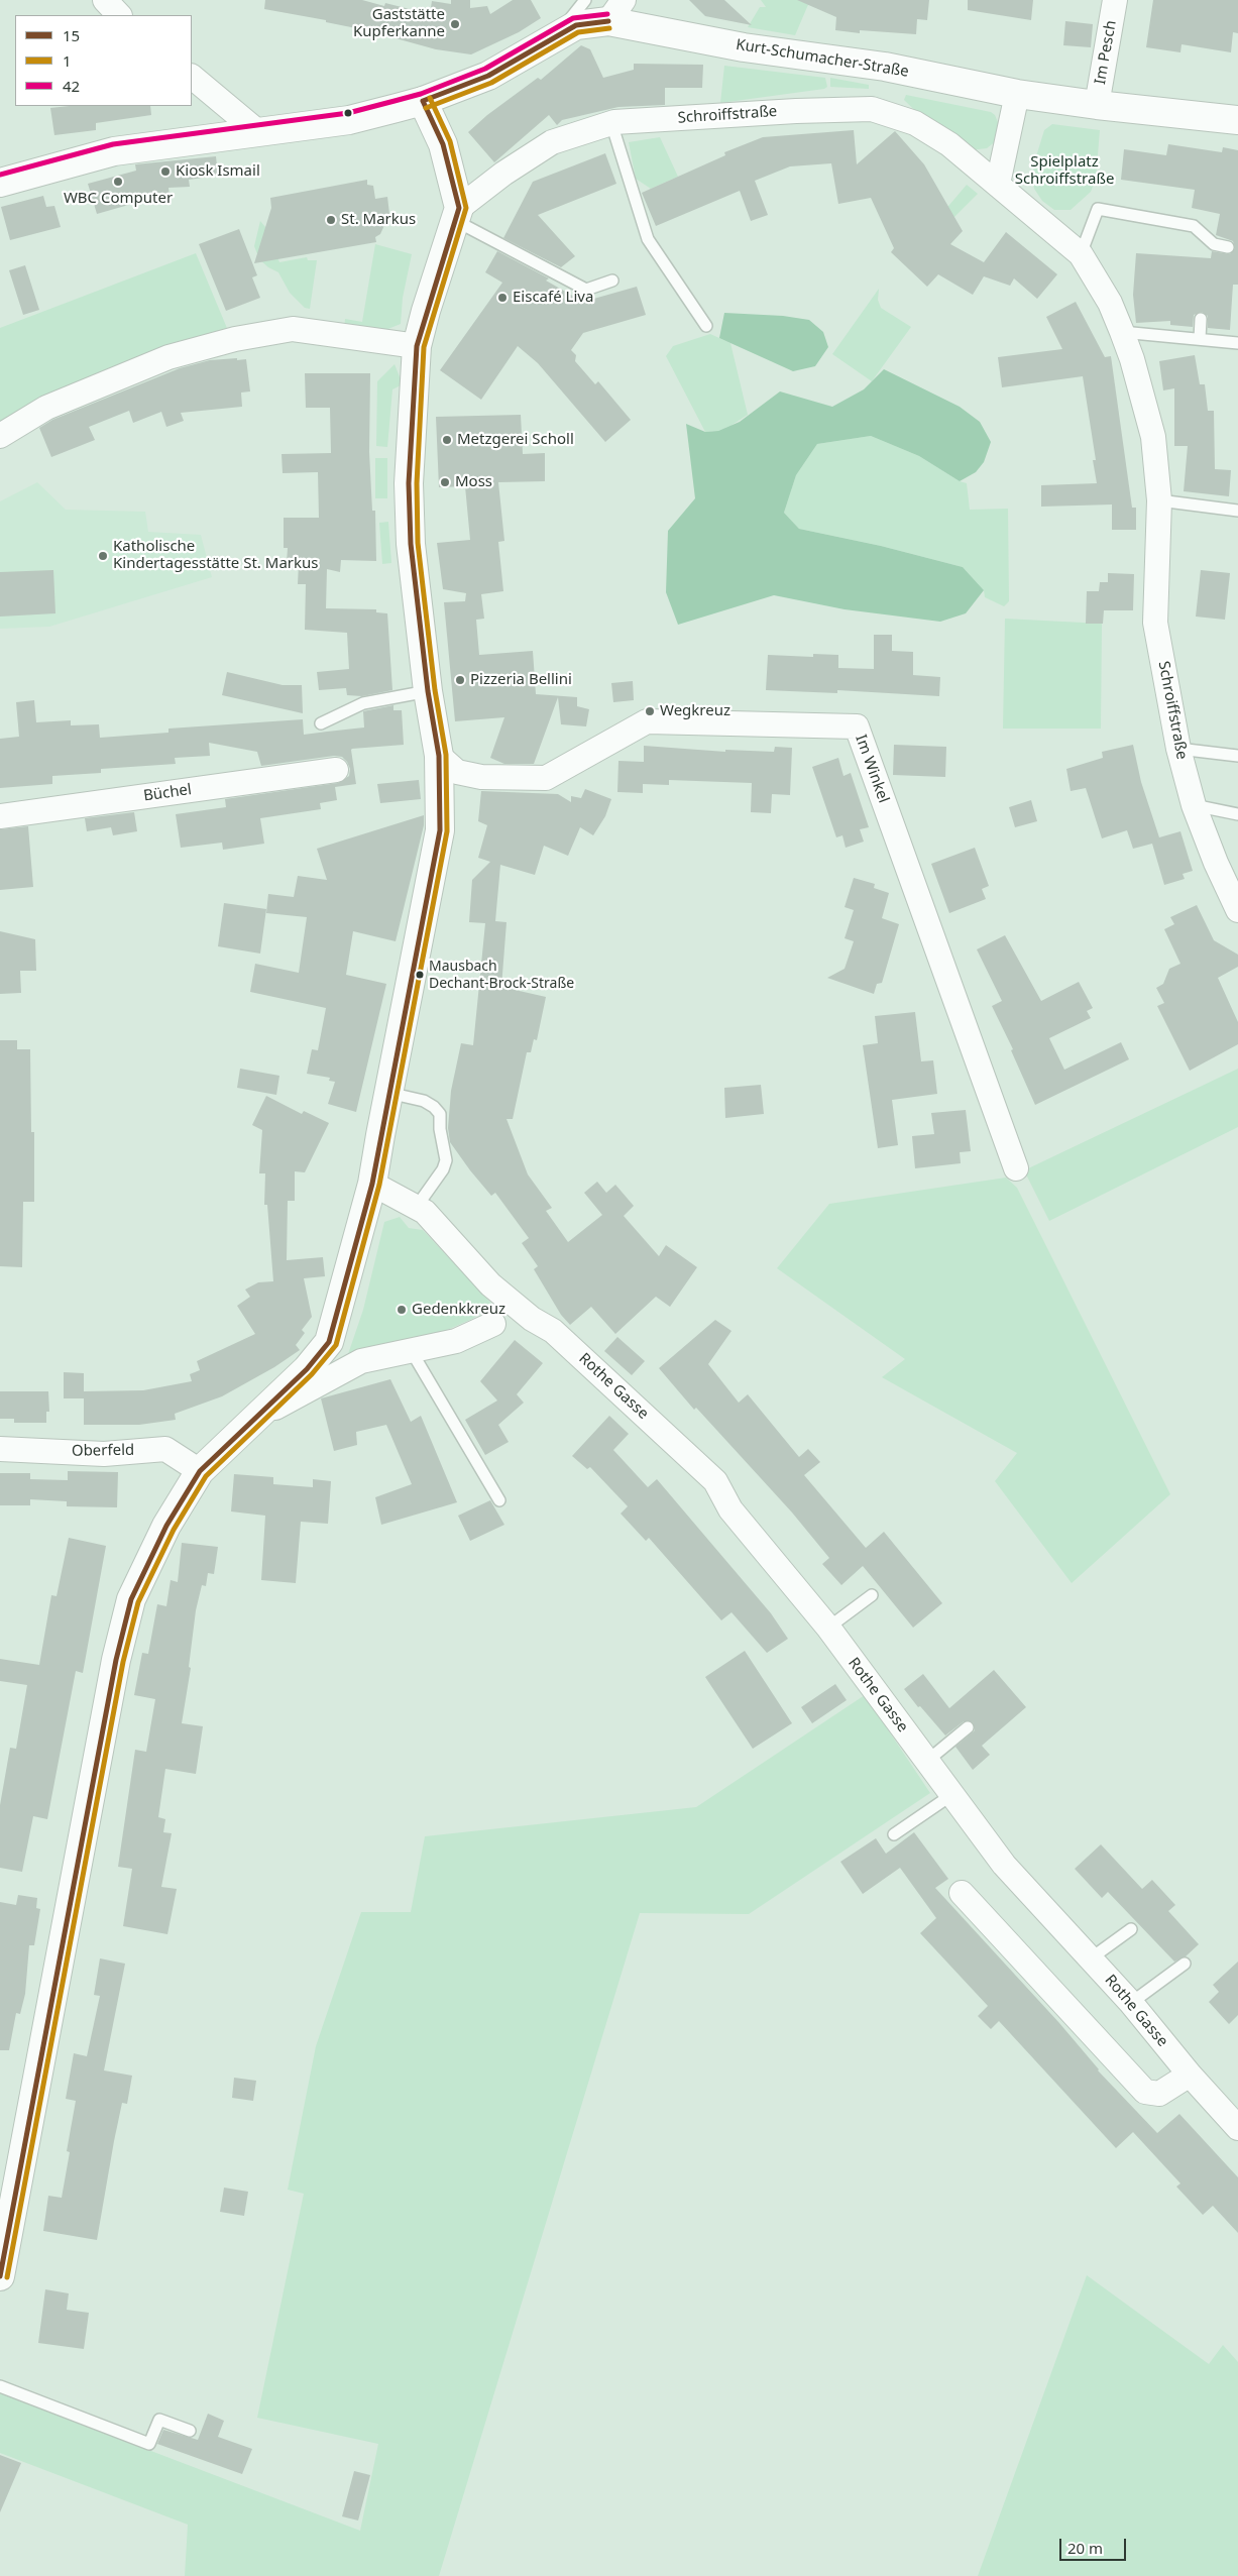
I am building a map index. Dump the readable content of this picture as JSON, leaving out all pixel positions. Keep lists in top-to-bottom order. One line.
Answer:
{"streets":{"street":["Im Pesch","Kurt-Schumacher-Straße","Schroiffstraße","Im Winkel","Büchel","Rothe Gasse","Oberfeld"]},"crossings":[["Im Pesch","Kurt-Schumacher-Straße"]],"parks":["Spielplatz Schroiffstraße"],"places":["Gaststätte Kupferkanne","Kiosk Ismail","WBC Computer","St. Markus","Eiscafé Liva","Metzgerei Scholl","Moss","Katholische Kindertagesstätte St. Markus","Pizzeria Bellini","Wegkreuz","Mausbach Dechant-Brock-Straße","Gedenkkreuz"],"lines":["transit line 42","transit line 15","transit line 1"],"legend":["15","1","42"],"scale_bar":"20 m"}
